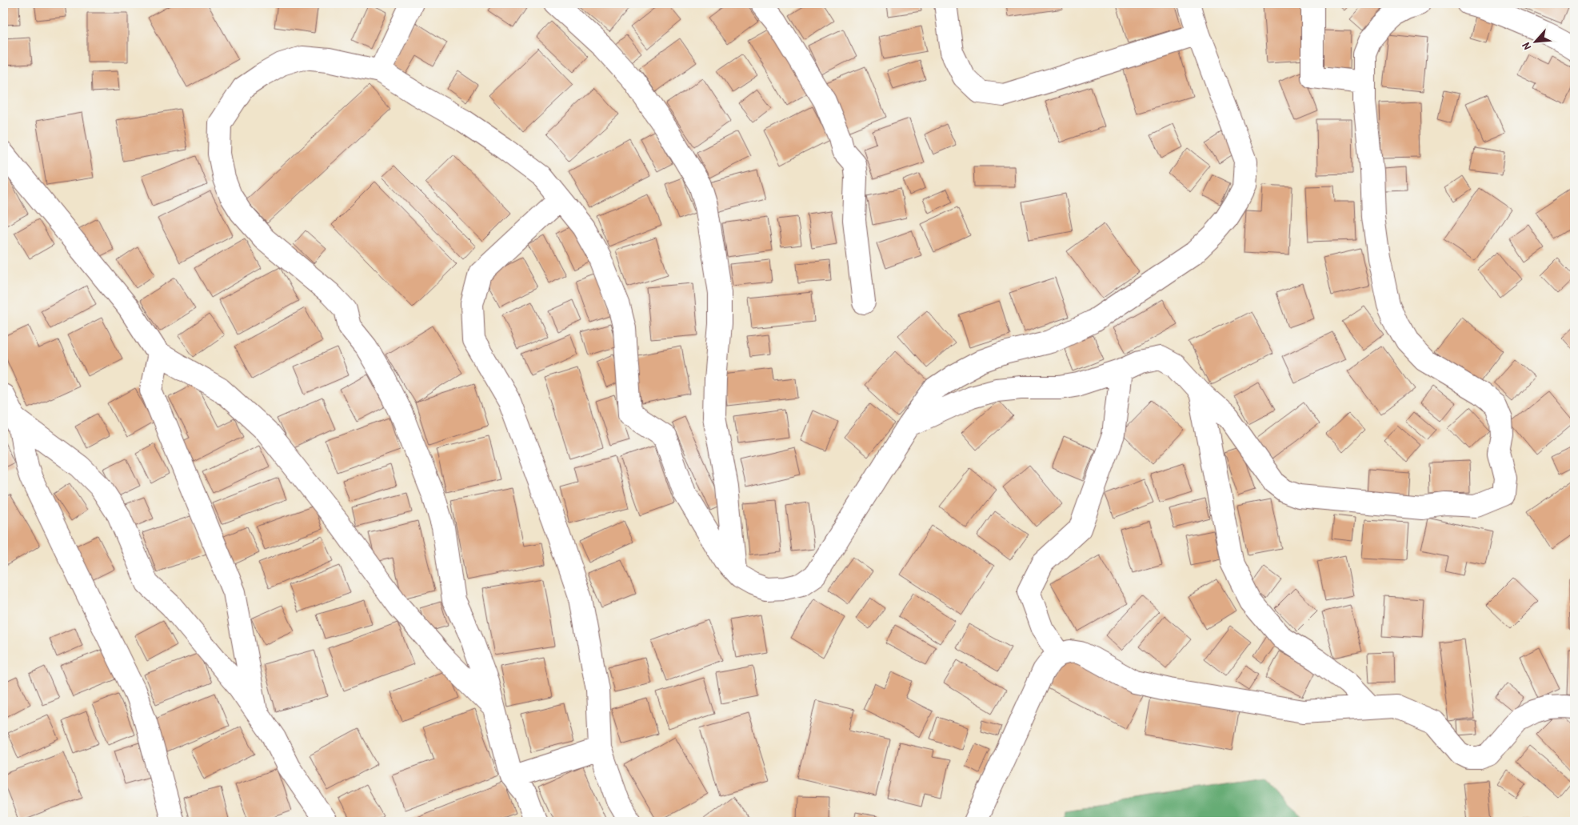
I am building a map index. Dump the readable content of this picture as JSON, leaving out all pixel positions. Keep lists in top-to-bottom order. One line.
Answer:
{"north":"bottom left"}
